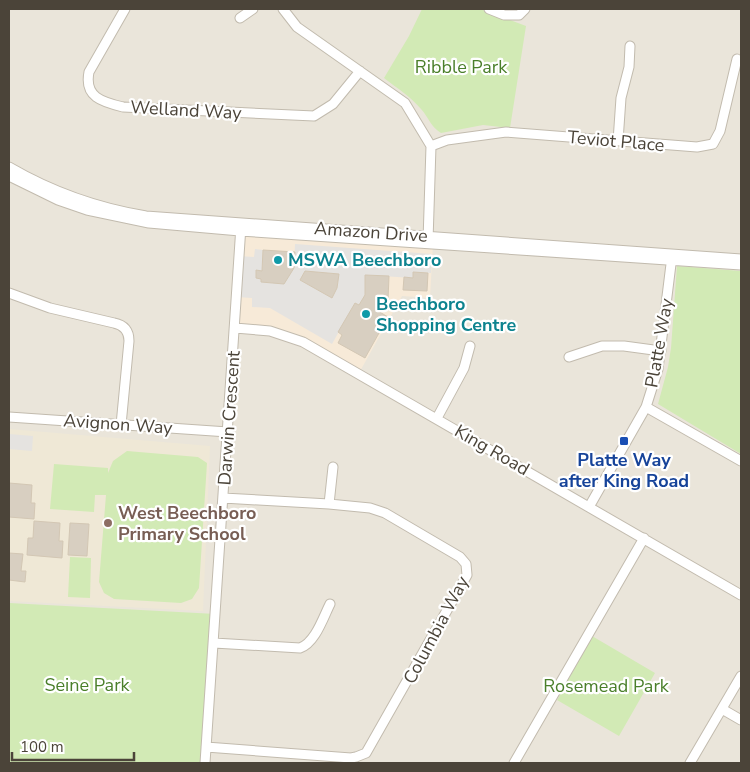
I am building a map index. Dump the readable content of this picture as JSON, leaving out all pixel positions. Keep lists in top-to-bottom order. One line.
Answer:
{"streets":{"street":["Welland Way","Teviot Place","Amazon Drive","Platte Way","Darwin Crescent","Avignon Way","King Road","Columbia Way"]},"crossings":[["Amazon Drive","Platte Way"],["Amazon Drive","Darwin Crescent"],["Platte Way","King Road"],["Darwin Crescent","Avignon Way"],["Darwin Crescent","King Road"],["Darwin Crescent","Columbia Way"]],"parks":["Ribble Park","Seine Park","Rosemead Park"],"places":{"other":["MSWA Beechboro","Beechboro Shopping Centre","West Beechboro Primary School"],"transit":["Platte Way after King Road"]},"scale_bar":"100 m"}
